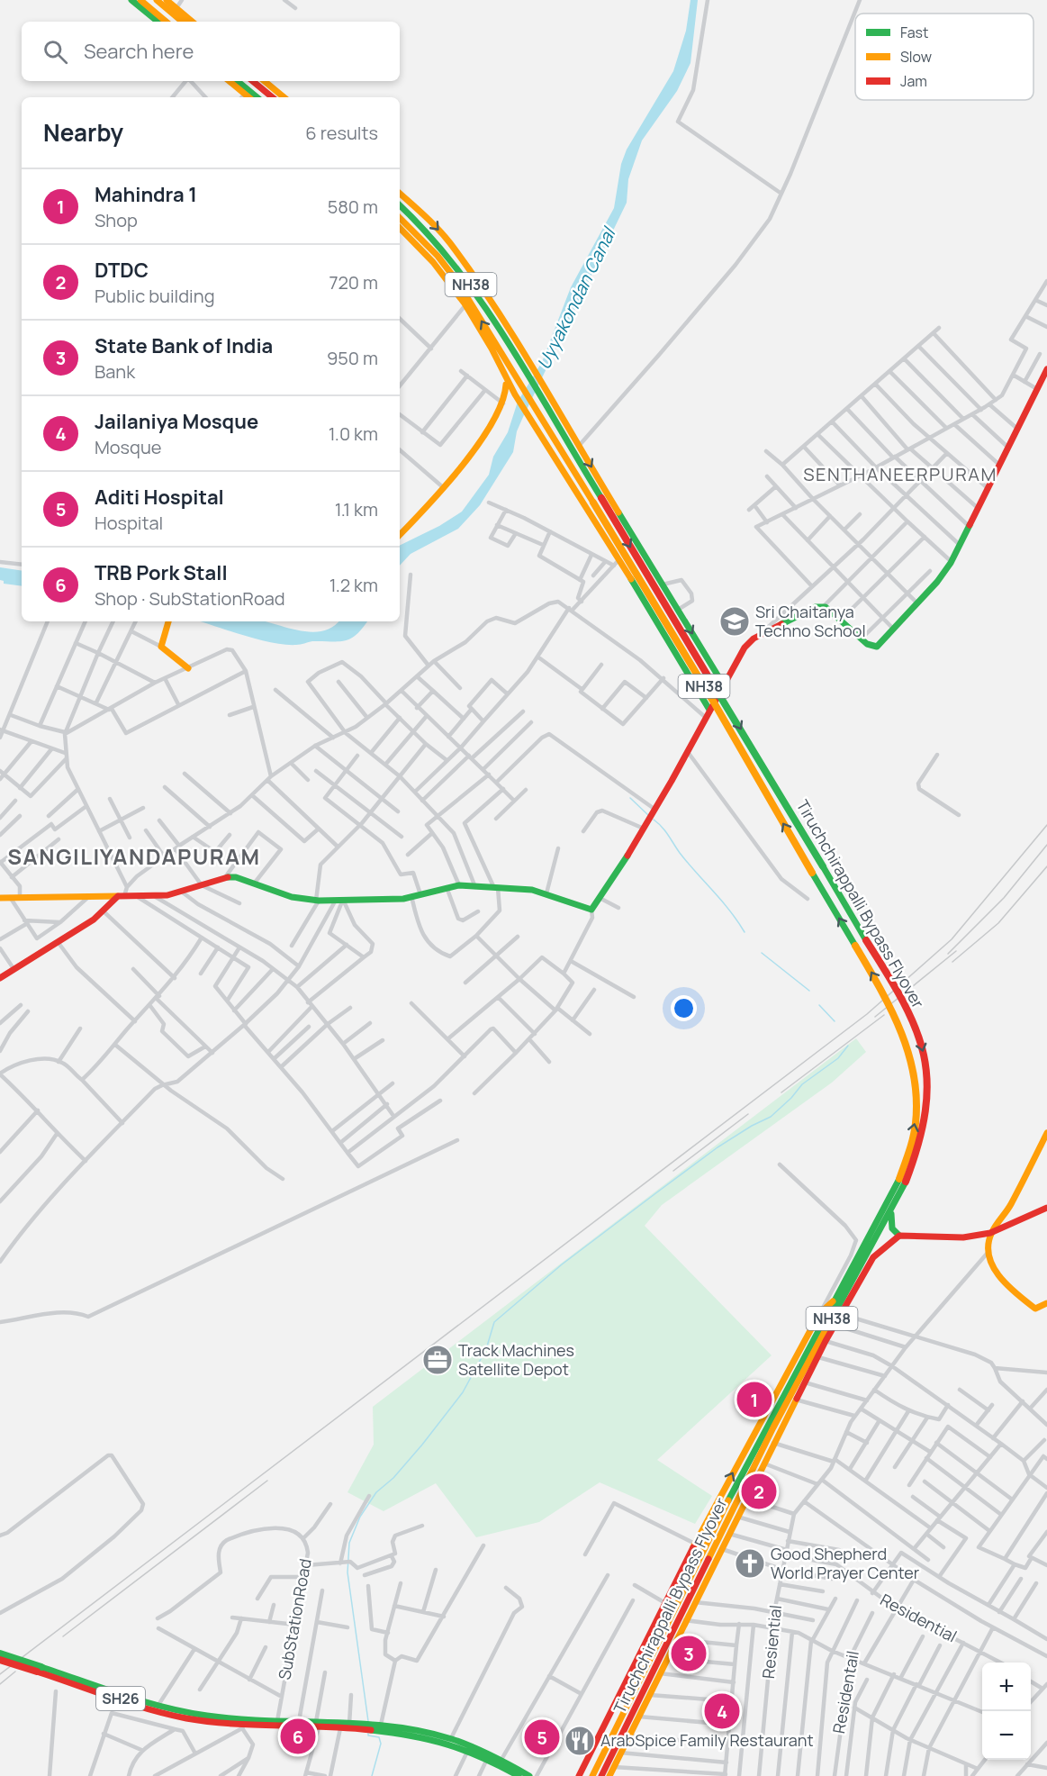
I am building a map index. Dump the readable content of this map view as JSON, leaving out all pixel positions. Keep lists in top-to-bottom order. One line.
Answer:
{"streets":{"main road":["NH38","Tiruchchirappalli Bypass Flyover","SH26"],"street":["Residential","SubStationRoad","Resiential","Residentail"]},"crossings":[["NH38","Tiruchchirappalli Bypass Flyover"],["Residential","Resiential"],["SubStationRoad","SH26"]],"districts":["SENTHANEERPURAM","SANGILIYANDAPURAM"],"water":["Uyyakondan Canal"],"places":{"school or university":["Sri Chaitanya Techno School"],"office":["Track Machines Satellite Depot"],"church":["Good Shepherd World Prayer Center"],"restaurant":["ArabSpice Family Restaurant"]},"legend":["Fast","Slow","Jam"],"page":{"search":"Search here","heading":["Nearby","6 results"],"list":[{"mark":"1","name":"Mahindra 1","note":"Shop","value":"580 m"},{"mark":"2","name":"DTDC","note":"Public building","value":"720 m"},{"mark":"3","name":"State Bank of India","note":"Bank","value":"950 m"},{"mark":"4","name":"Jailaniya Mosque","note":"Mosque","value":"1.0 km"},{"mark":"5","name":"Aditi Hospital","note":"Hospital","value":"1.1 km"},{"mark":"6","name":"TRB Pork Stall","note":"Shop · SubStationRoad","value":"1.2 km"}],"pins":["1","2","3","4","6","5"],"map_buttons":["+","−"]}}
